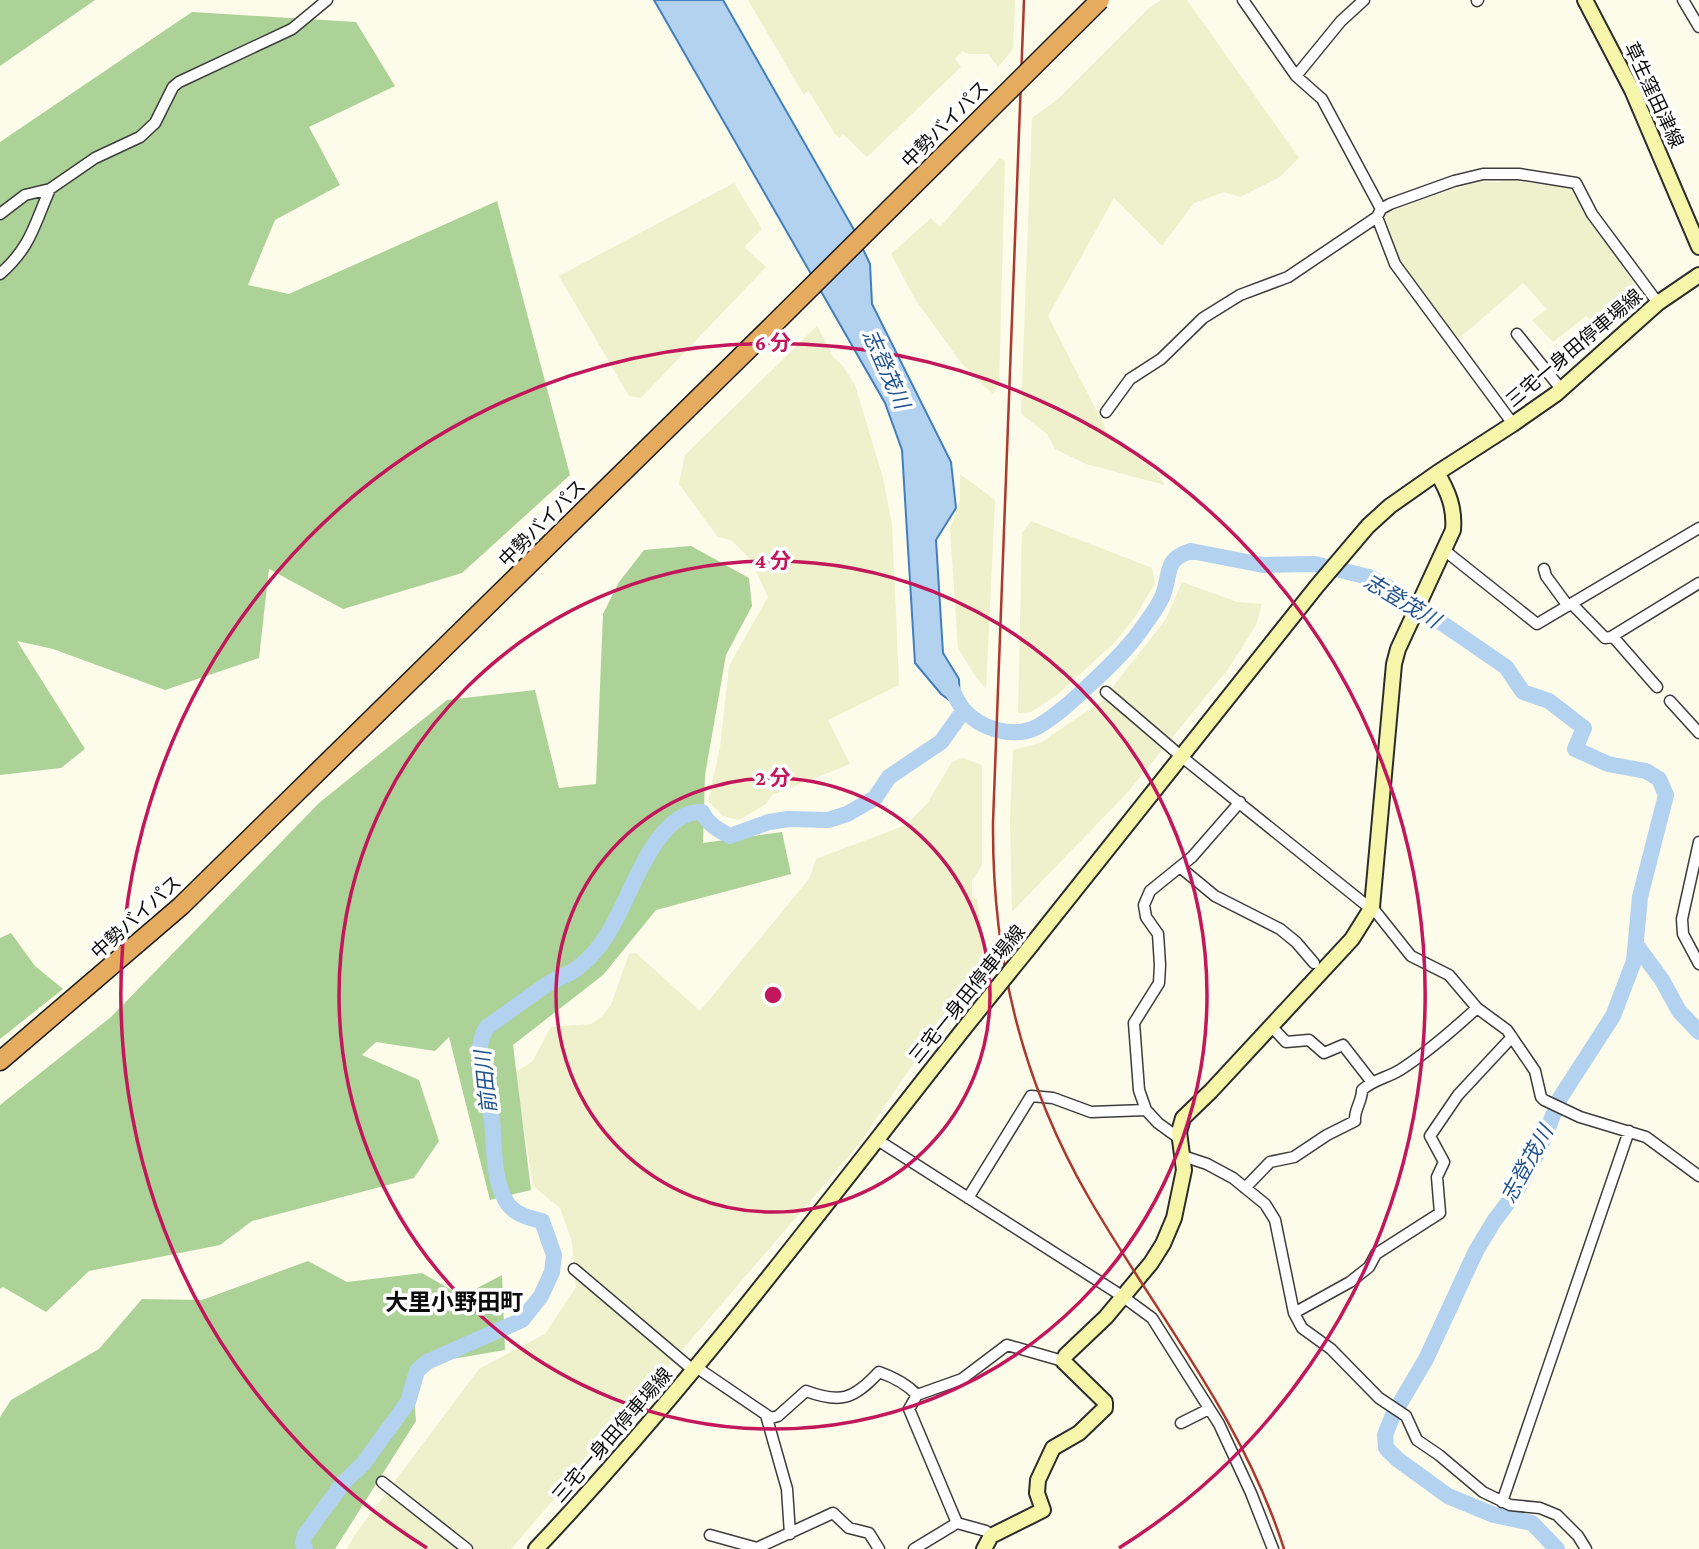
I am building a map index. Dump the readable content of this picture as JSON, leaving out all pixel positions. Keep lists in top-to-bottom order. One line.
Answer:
{"streets":{"highway":["中勢バイパス"],"main road":["草生窪田津線","三宅一身田停車場線"]},"districts":["大里小野田町"],"water":["志登茂川","前田川"],"rings":["6 分","4 分","2 分"]}
